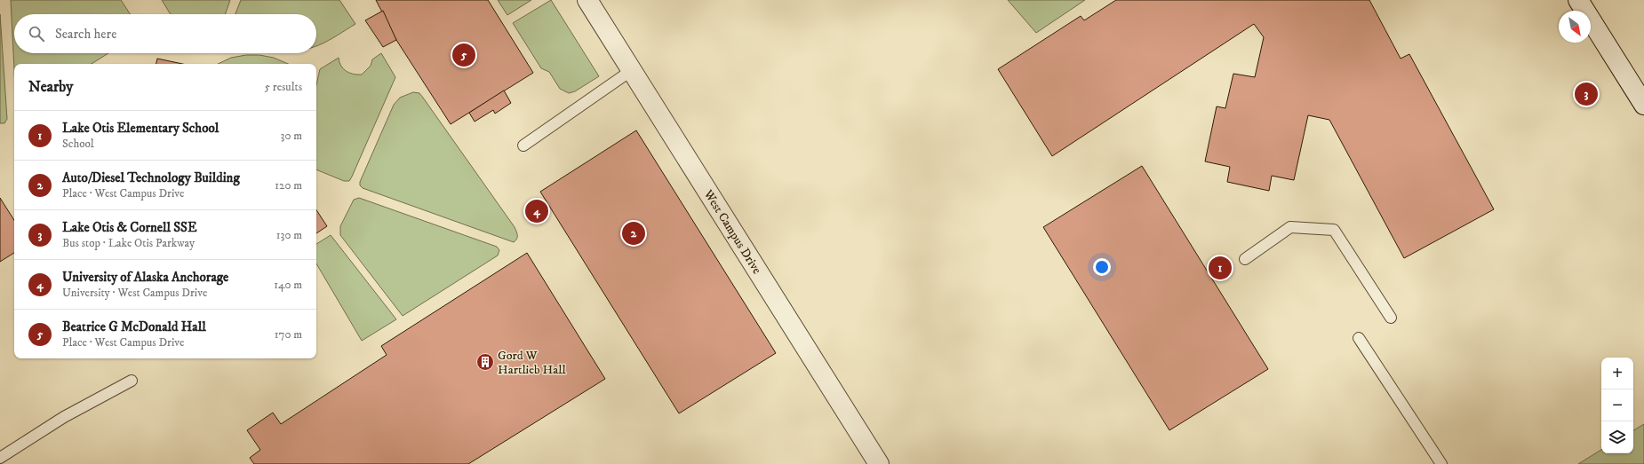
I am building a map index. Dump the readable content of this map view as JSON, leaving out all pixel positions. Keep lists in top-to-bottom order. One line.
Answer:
{"streets":{"street":["West Campus Drive"]},"places":{"building":["Gord W Hartlieb Hall"]},"north":"bottom right","page":{"search":"Search here","pins":["5","3","4","2","1"],"heading":["Nearby","5 results"],"list":[{"mark":"1","name":"Lake Otis Elementary School","note":"School","value":"30 m"},{"mark":"2","name":"Auto/Diesel Technology Building","note":"Place · West Campus Drive","value":"120 m"},{"mark":"3","name":"Lake Otis & Cornell SSE","note":"Bus stop · Lake Otis Parkway","value":"130 m"},{"mark":"4","name":"University of Alaska Anchorage","note":"University · West Campus Drive","value":"140 m"},{"mark":"5","name":"Beatrice G McDonald Hall","note":"Place · West Campus Drive","value":"170 m"}],"map_buttons":["+","−"]}}
